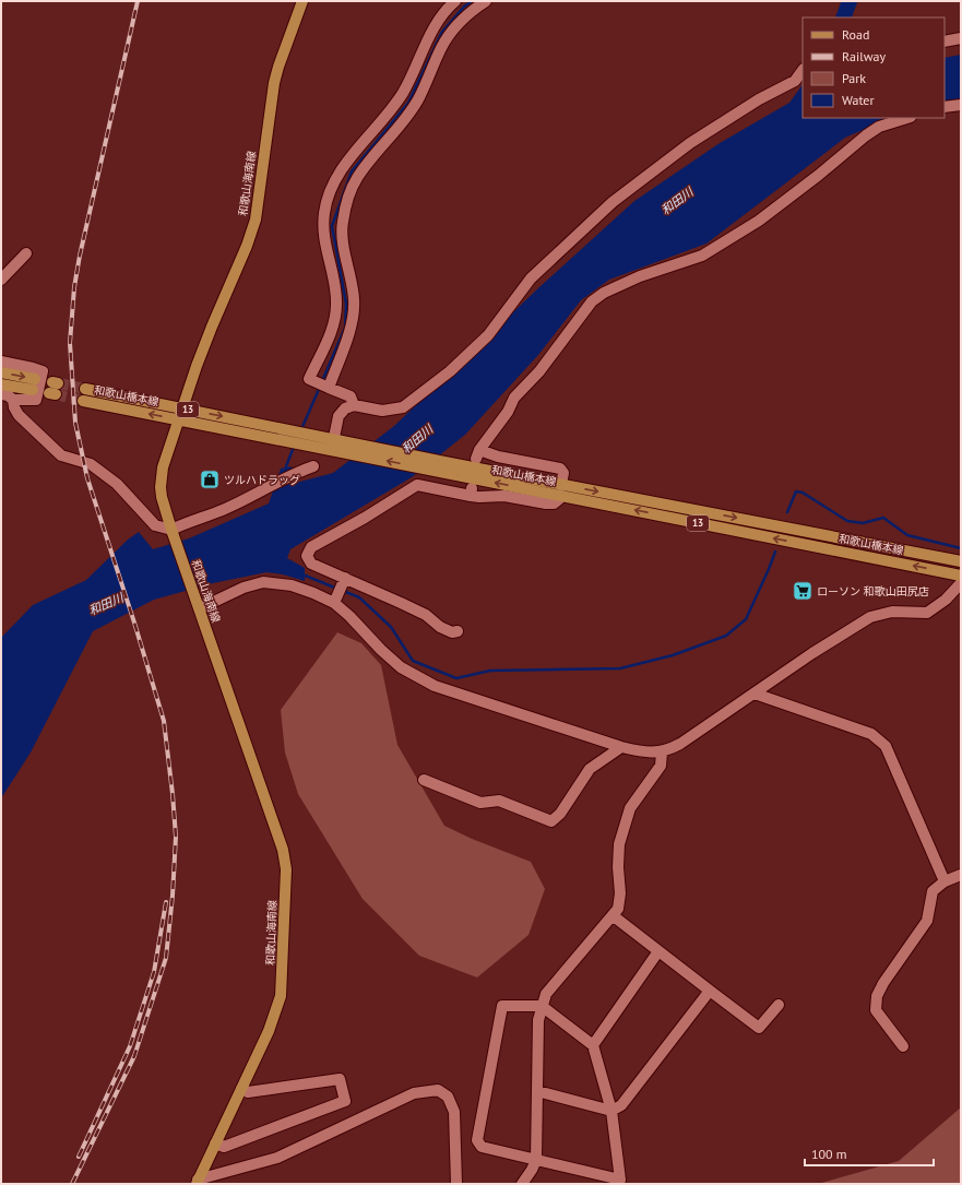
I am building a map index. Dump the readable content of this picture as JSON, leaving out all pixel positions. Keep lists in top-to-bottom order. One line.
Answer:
{"streets":{"main road":["和歌山海南線","和歌山橋本線","13"]},"crossings":[["和歌山海南線","和歌山橋本線"]],"water":["和田川"],"places":{"shop":["ツルハドラッグ"],"supermarket":["ローソン 和歌山田尻店"]},"legend":["Road","Railway","Park","Water"],"scale_bar":"100 m"}
